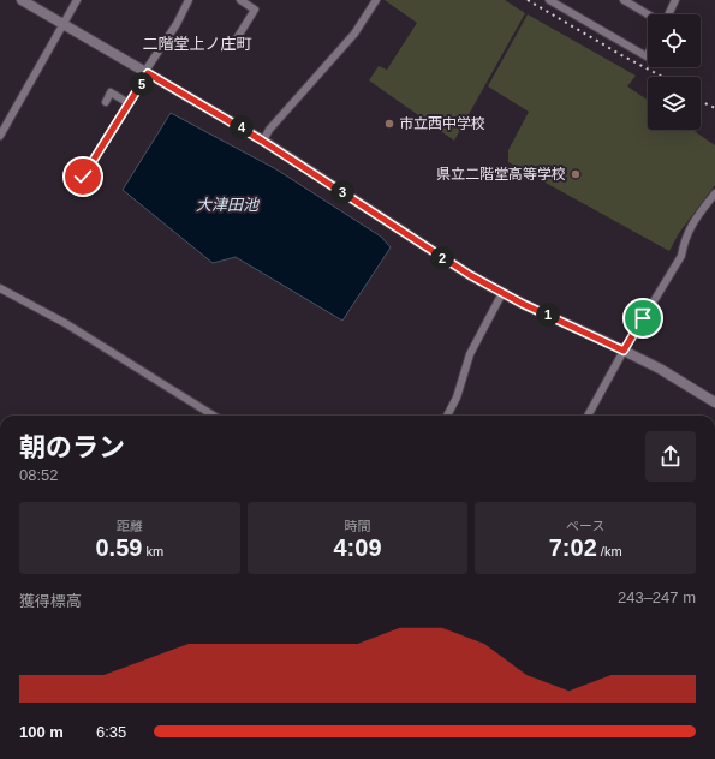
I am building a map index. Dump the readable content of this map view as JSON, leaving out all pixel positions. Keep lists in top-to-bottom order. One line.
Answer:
{"districts":["二階堂上ノ庄町"],"water":["大津田池"],"places":["市立西中学校","県立二階堂高等学校"],"page":{"pins":["5","4","3","2","1"],"heading":["朝のラン","08:52"],"stats":[["距離","0.59 km"],["時間","4:09"],["ペース","7:02 /km"]],"chart":["獲得標高","243–247 m"],"list":[{"name":"100 m","note":"6:35"}]}}
